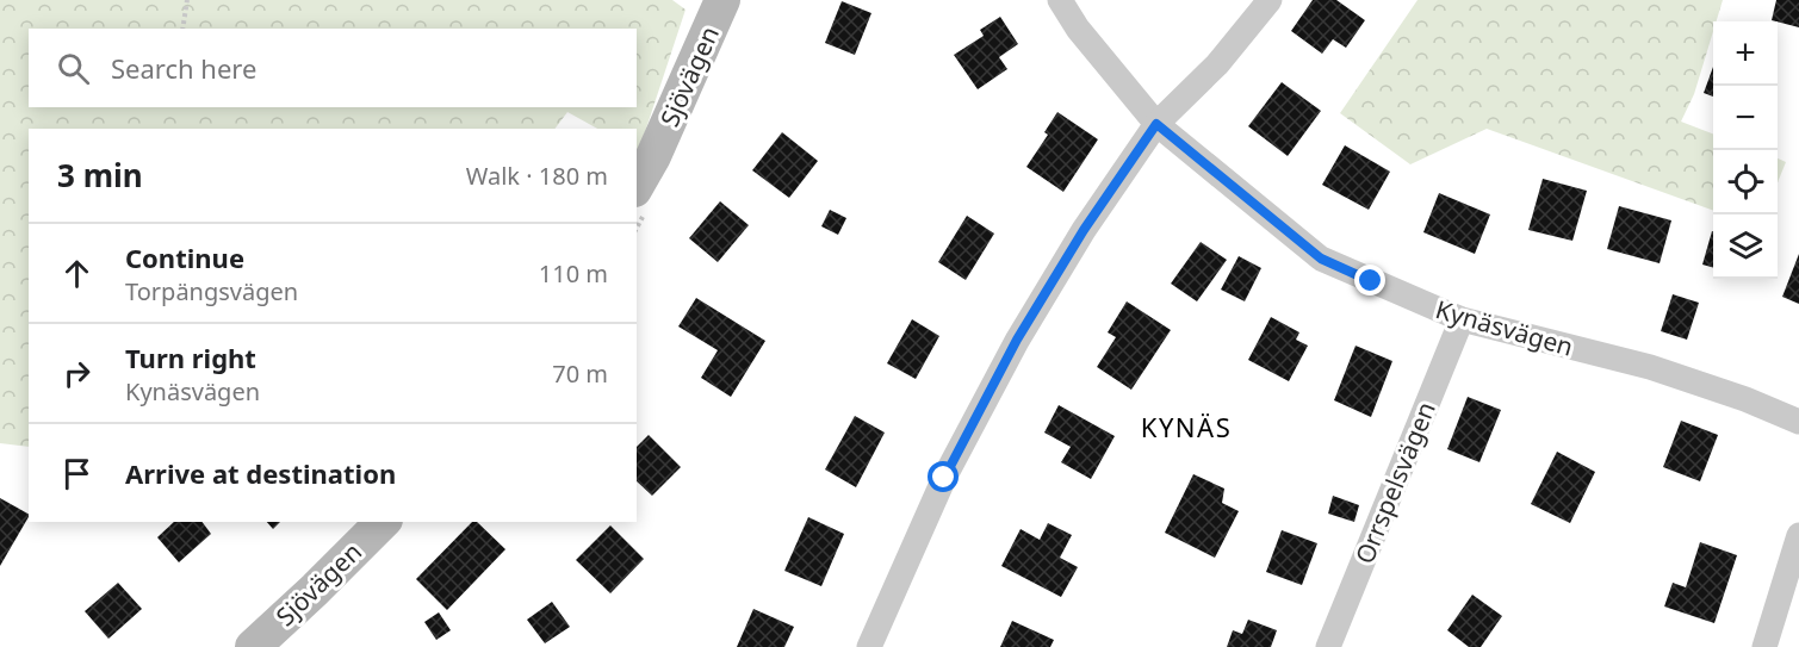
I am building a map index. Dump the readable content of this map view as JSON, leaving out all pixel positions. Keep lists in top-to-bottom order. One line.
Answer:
{"streets":{"street":["Sjövägen","Kynäsvägen","Orrspelsvägen"]},"crossings":[["Kynäsvägen","Orrspelsvägen"]],"districts":["KYNÄS"],"page":{"map_buttons":["+","−"],"search":"Search here","heading":["3 min","Walk · 180 m"],"list":[["Continue","Torpängsvägen","110 m"],["Turn right","Kynäsvägen","70 m"],"Arrive at destination"]}}
